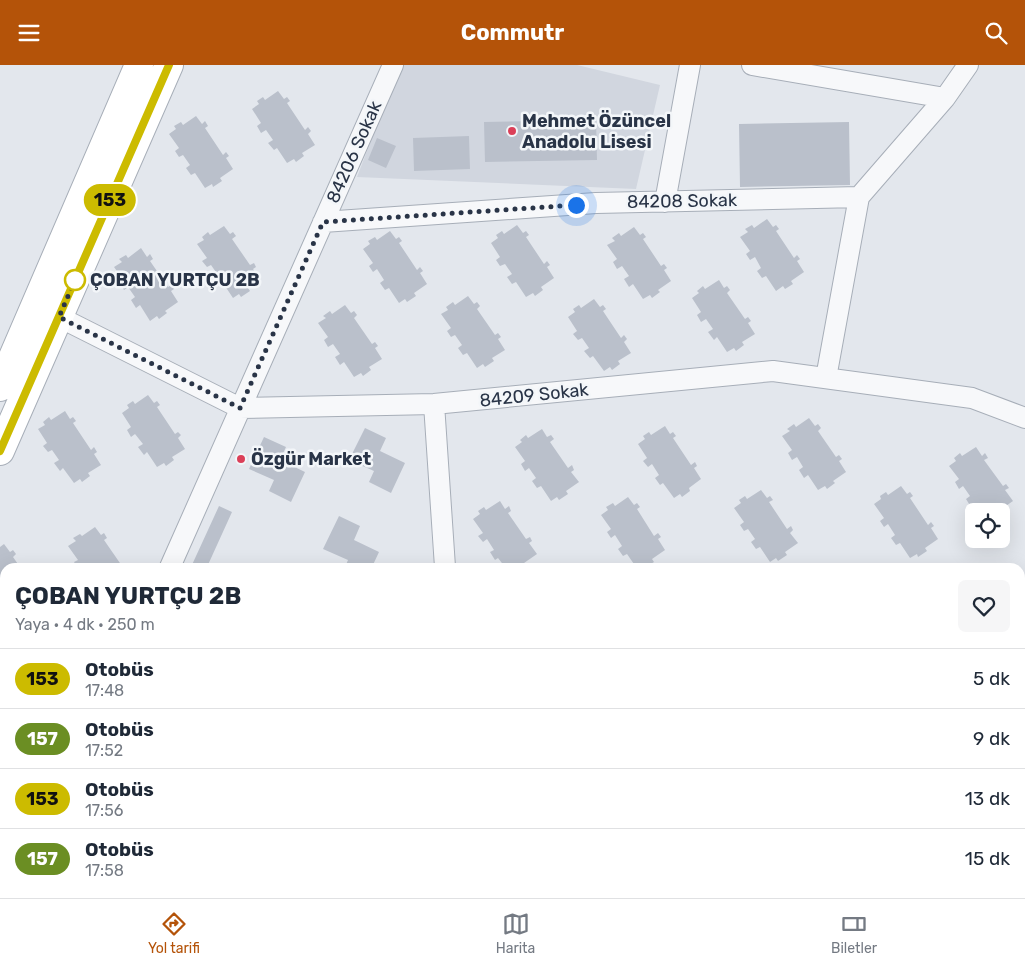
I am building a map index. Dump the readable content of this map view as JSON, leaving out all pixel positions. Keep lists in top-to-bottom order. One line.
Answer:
{"streets":{"street":["84206 Sokak","84208 Sokak","84209 Sokak"]},"crossings":[["84206 Sokak","84208 Sokak"],["84206 Sokak","84209 Sokak"]],"places":["Mehmet Özüncel Anadolu Lisesi","ÇOBAN YURTÇU 2B","Özgür Market"],"lines":["bus line 153"],"page":{"header":"Commutr","on_map":"153","heading":["ÇOBAN YURTÇU 2B","Yaya · 4 dk · 250 m"],"list":[{"mark":"153","name":"Otobüs","note":"17:48","value":"5 dk"},{"mark":"157","name":"Otobüs","note":"17:52","value":"9 dk"},{"mark":"153","name":"Otobüs","note":"17:56","value":"13 dk"},{"mark":"157","name":"Otobüs","note":"17:58","value":"15 dk"}],"tabs":["Yol tarifi","Harita","Biletler"]}}
